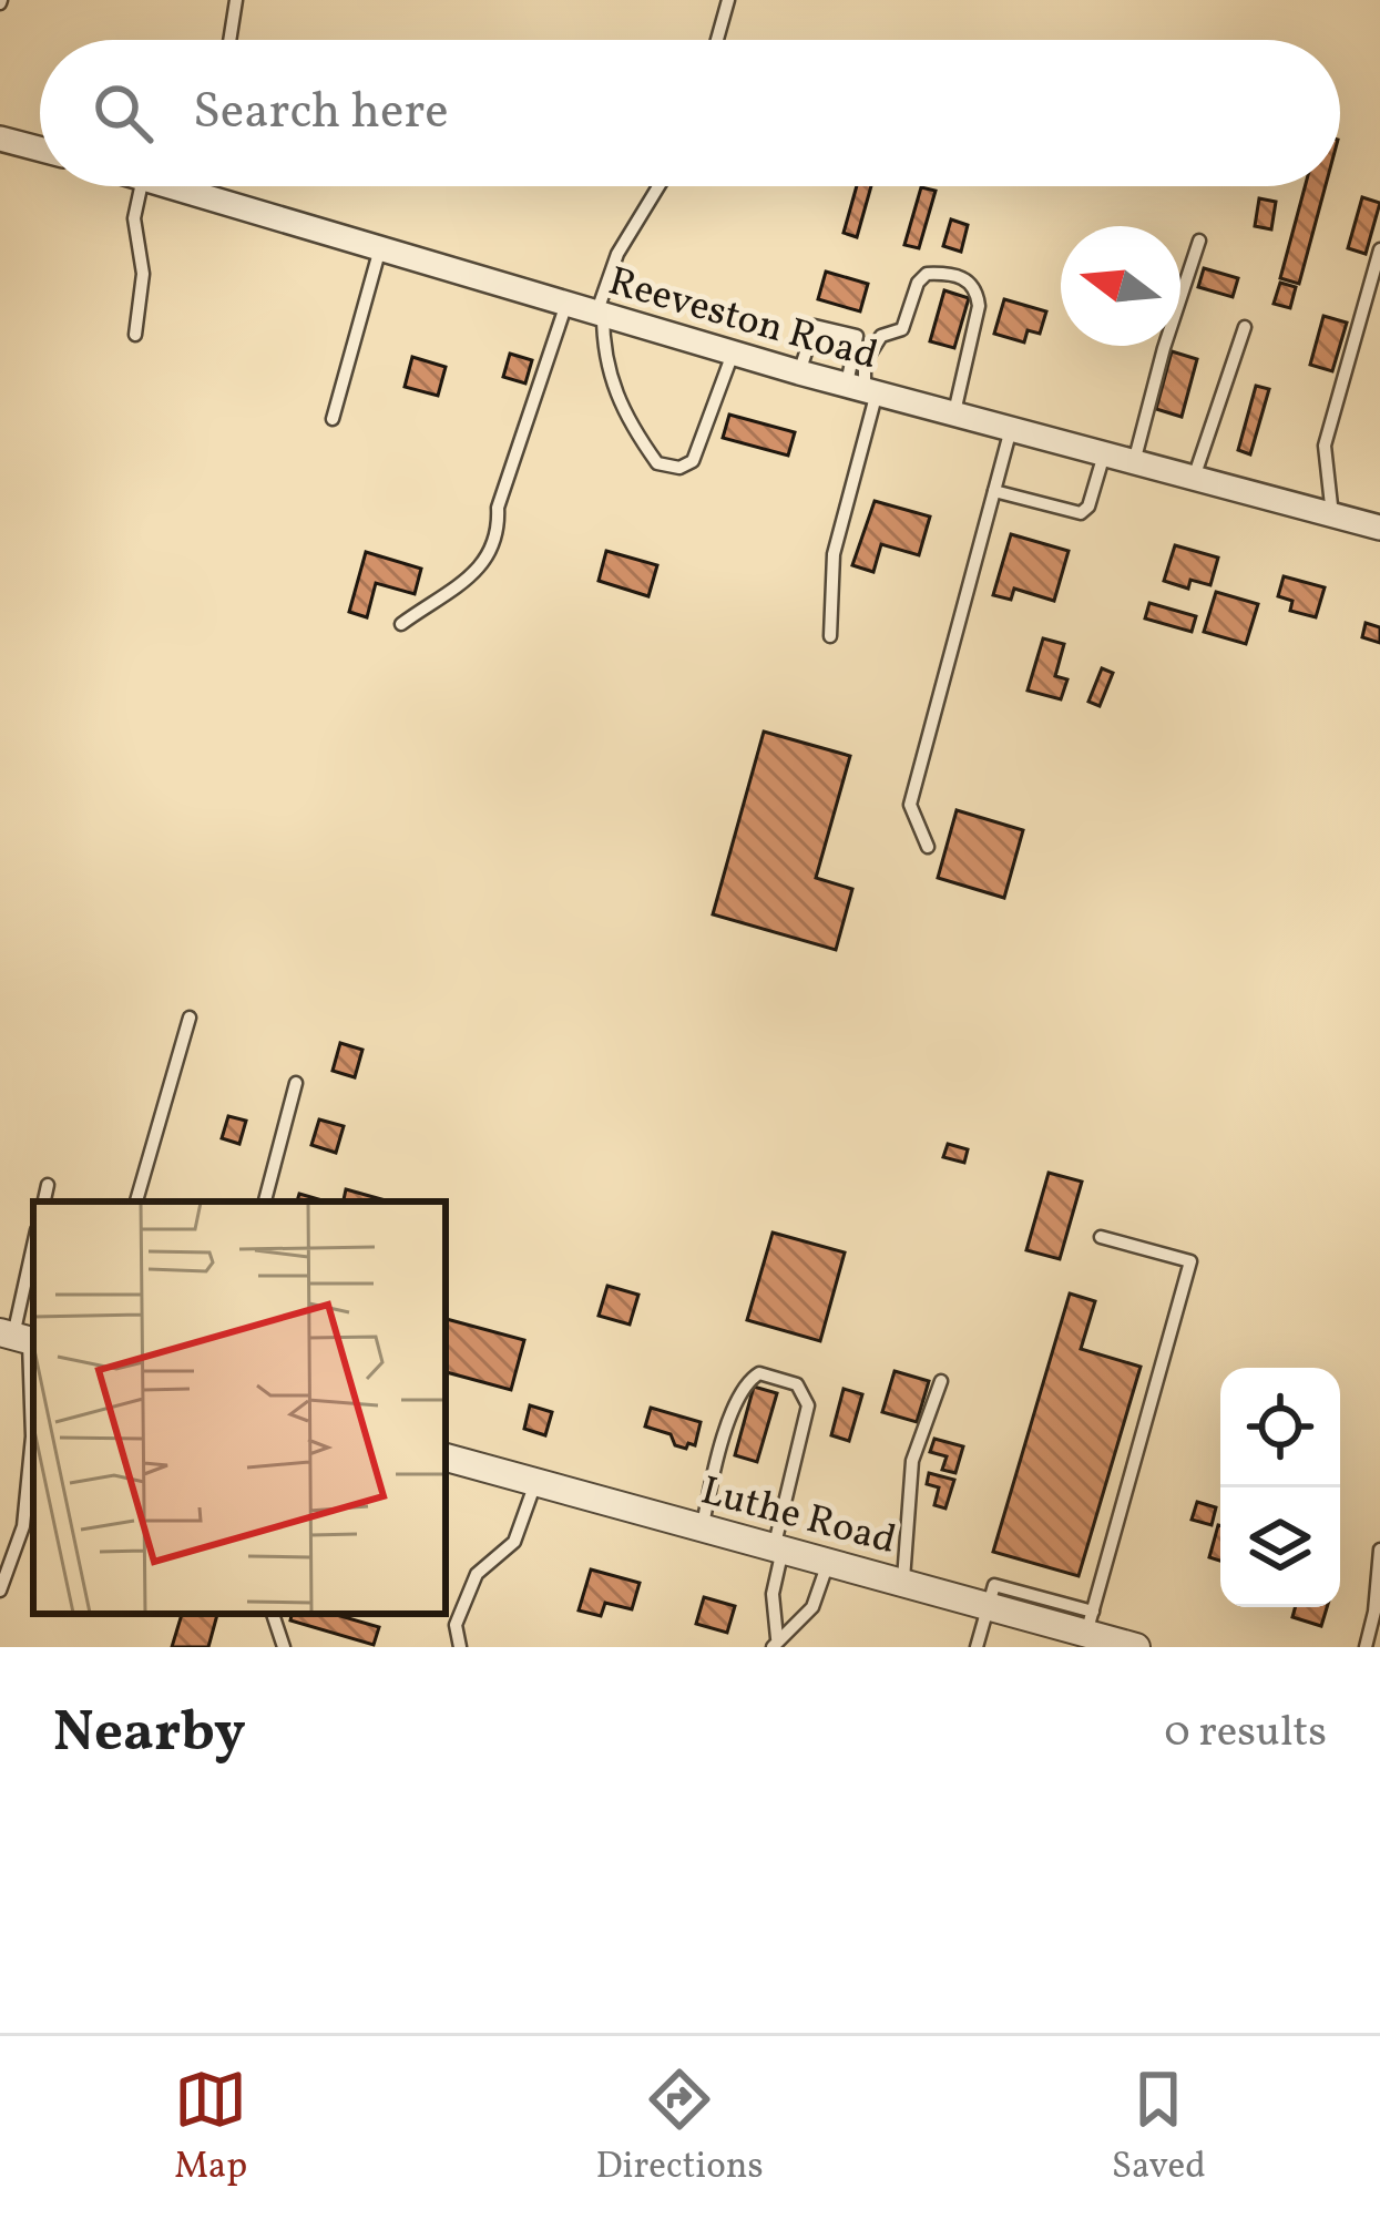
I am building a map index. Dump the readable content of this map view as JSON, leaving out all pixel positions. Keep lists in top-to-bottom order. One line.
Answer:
{"streets":{"street":["Reeveston Road","Luthe Road"]},"north":"left","page":{"search":"Search here","heading":["Nearby","0 results"],"nav":["Map","Directions","Saved"]}}
